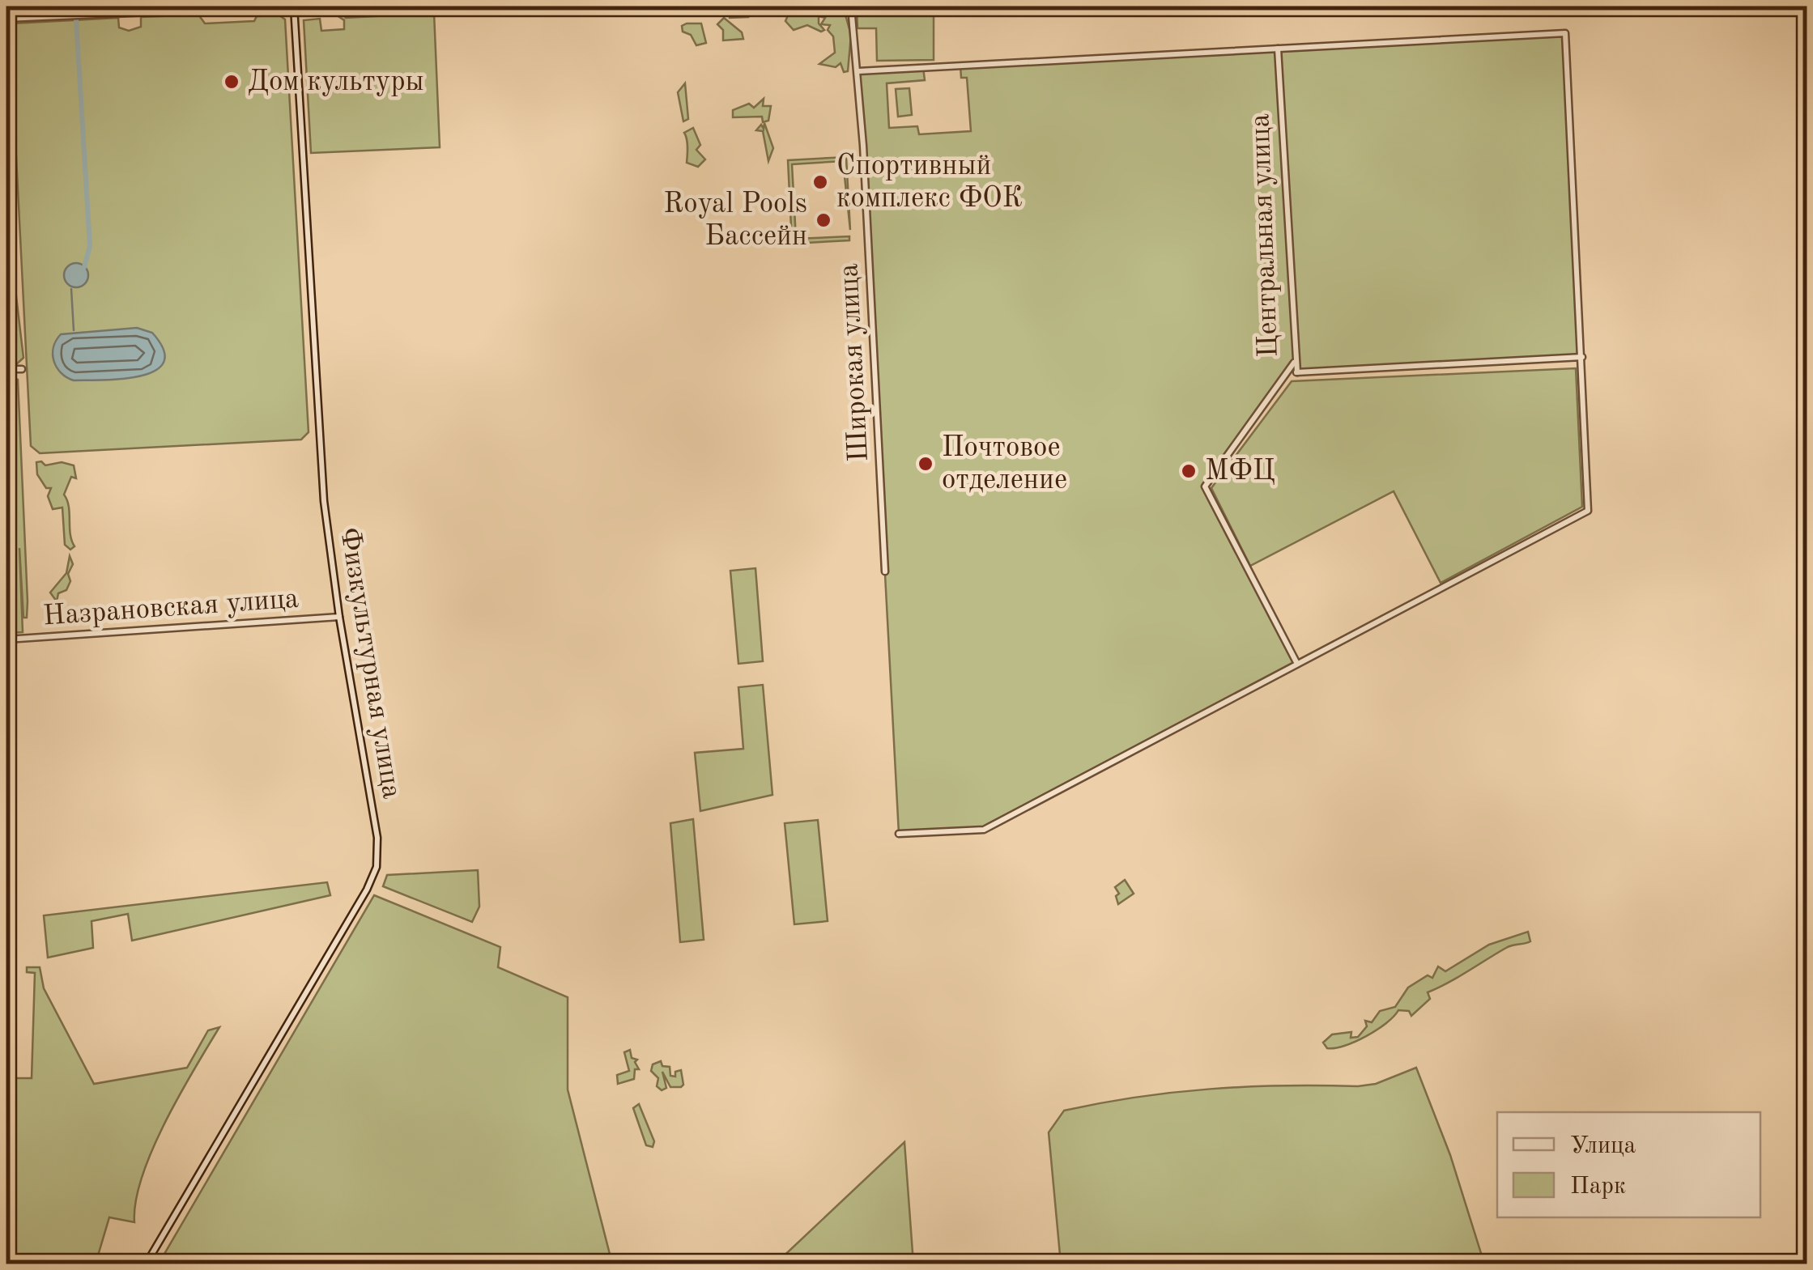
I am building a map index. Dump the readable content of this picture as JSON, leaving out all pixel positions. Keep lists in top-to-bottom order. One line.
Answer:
{"streets":{"street":["Центральная улица","Широкая улица","Назрановская улица","Физкультурная улица"]},"crossings":[["Назрановская улица","Физкультурная улица"]],"places":["Дом культуры","Спортивный комплекс ФОК","Royal Pools Бассейн","Почтовое отделение","МФЦ"],"legend":["Улица","Парк"]}
